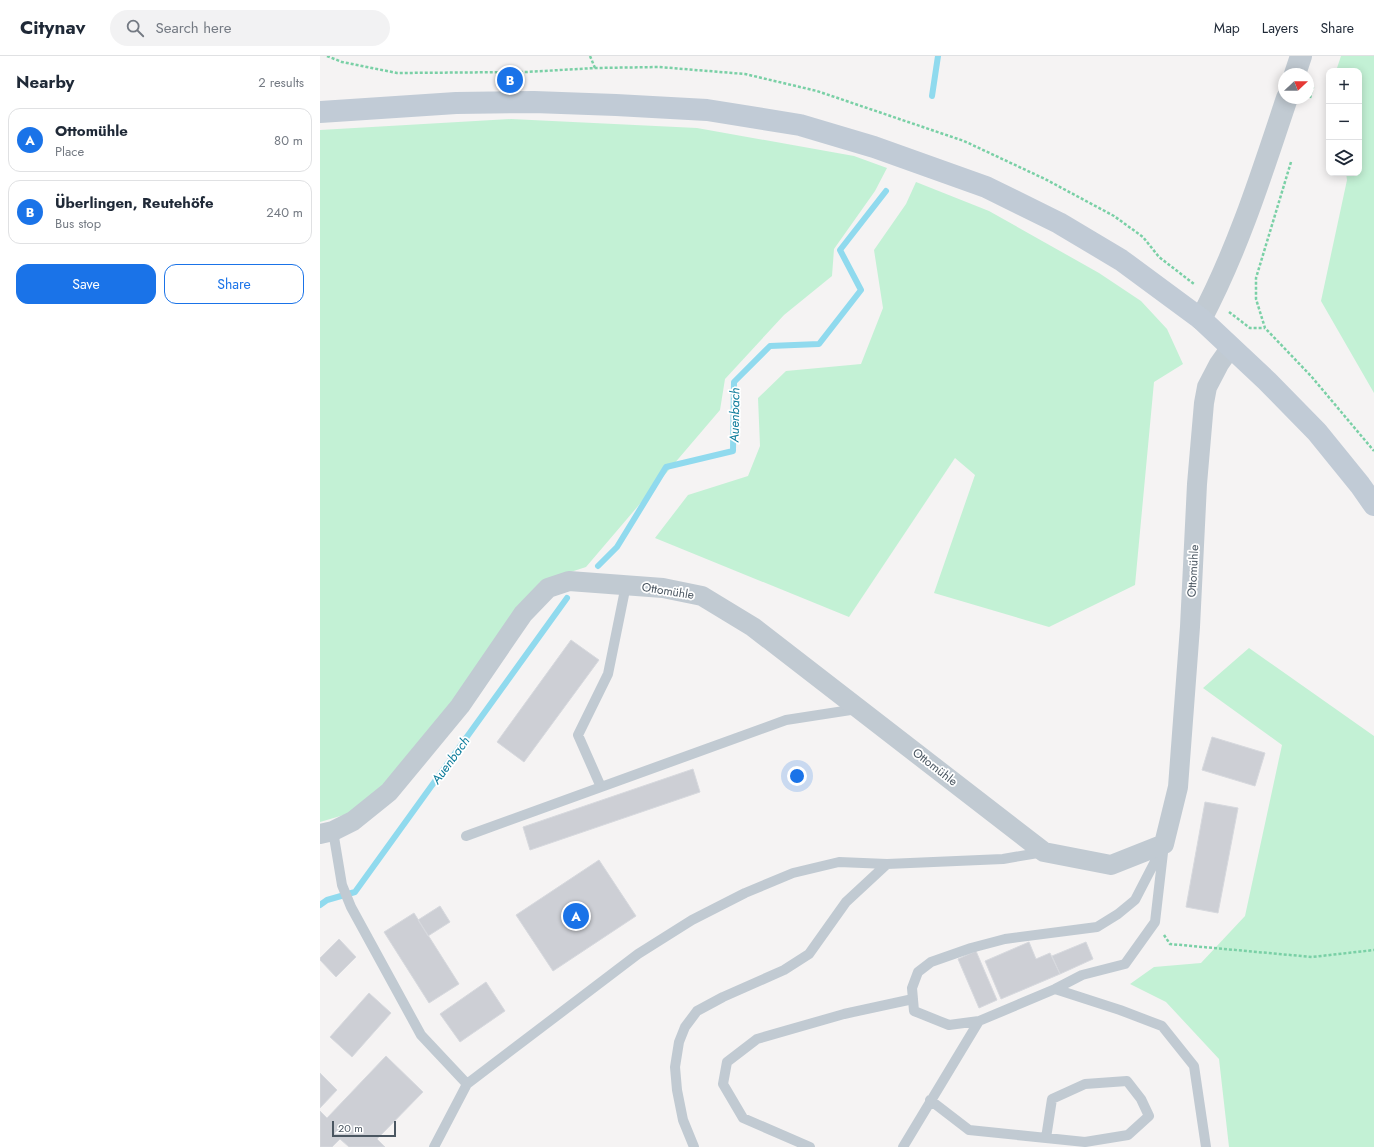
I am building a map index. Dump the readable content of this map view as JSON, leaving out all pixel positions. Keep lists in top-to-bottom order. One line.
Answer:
{"streets":{"street":["Ottomühle"]},"water":["Auenbach"],"scale_bar":"20 m","north":"right","page":{"header":"Citynav","search":"Search here","nav":["Map","Layers","Share"],"heading":["Nearby","2 results"],"pins":["B","A"],"map_buttons":["+","−"],"list":[{"mark":"A","name":"Ottomühle","note":"Place","value":"80 m"},{"mark":"B","name":"Überlingen, Reutehöfe","note":"Bus stop","value":"240 m"}],"buttons":["Save","Share"],"scale":"20 m"}}
